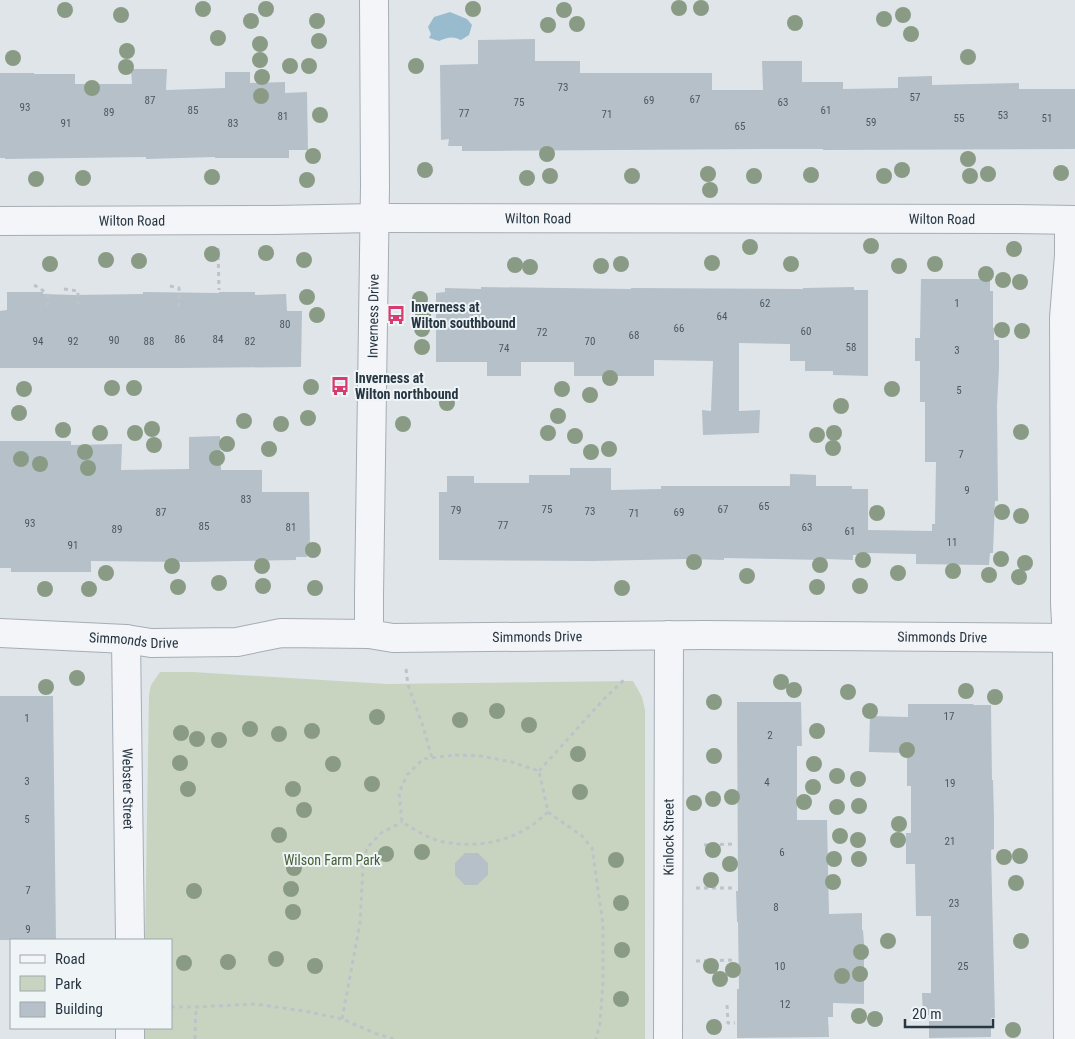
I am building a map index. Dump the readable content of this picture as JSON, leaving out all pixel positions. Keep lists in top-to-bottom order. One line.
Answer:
{"streets":{"street":["Wilton Road","Inverness Drive","Simmonds Drive","Webster Street","Kinlock Street"]},"crossings":[["Wilton Road","Inverness Drive"],["Inverness Drive","Simmonds Drive"],["Simmonds Drive","Webster Street"],["Simmonds Drive","Kinlock Street"]],"parks":["Wilson Farm Park"],"places":{"bus stop":["Inverness at Wilton southbound","Inverness at Wilton northbound"]},"house_numbers":["73","57","67","87","69","75","63","93","85","61","89","77","71","53","81","55","51","59","91","83","65","62","1","64","80","66","60","72","68","86","84","90","94","92","88","82","70","58","74","3","5","7","9","83","65","75","67","79","73","87","69","71","93","77","85","81","63","89","61","11","91","17","1","2","3","4","19","5","21","6","7","23","8","9","10","25","12"],"legend":["Road","Park","Building"],"scale_bar":"20 m"}
